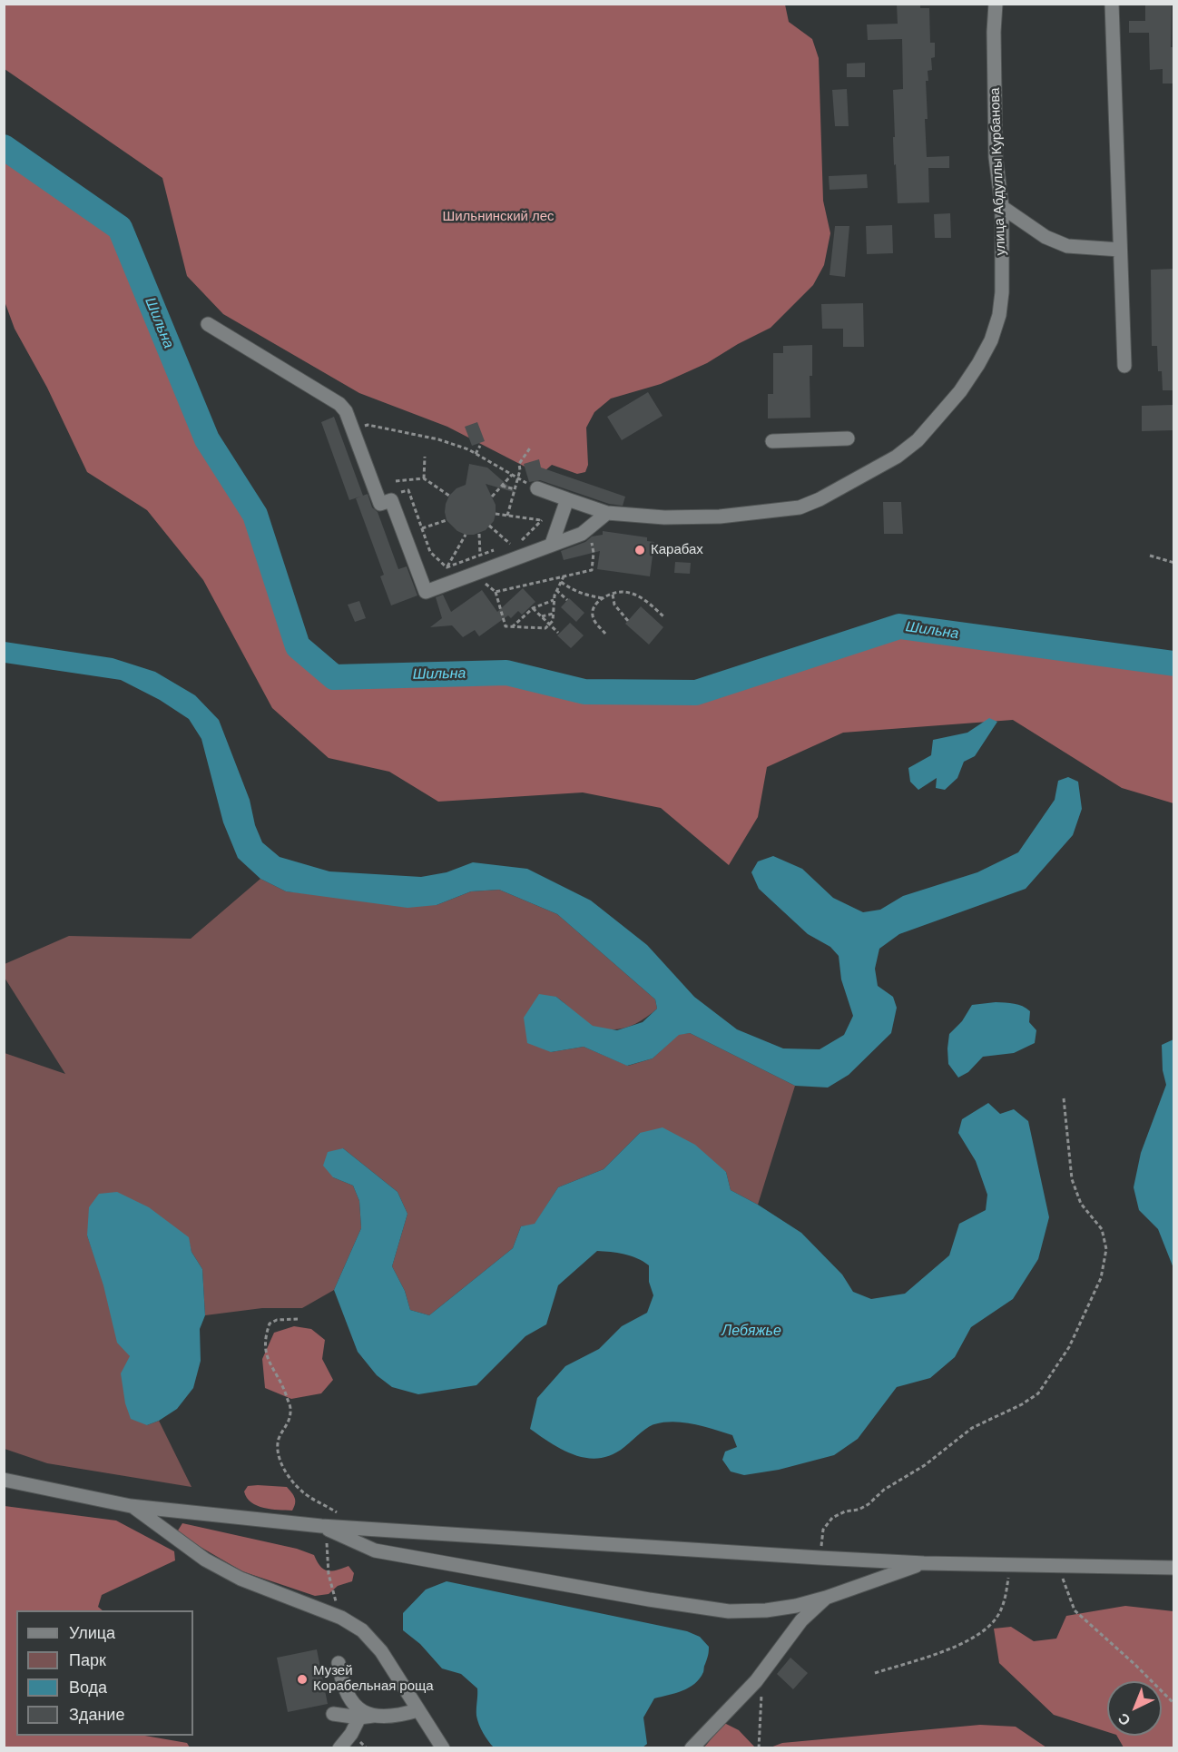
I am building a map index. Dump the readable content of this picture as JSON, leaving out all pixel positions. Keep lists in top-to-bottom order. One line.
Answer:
{"streets":{"street":["улица Абдуллы Курбанова"]},"water":["Шильна","Лебяжье"],"parks":["Шильнинский лес"],"places":["Карабах","Музей Корабельная роща"],"legend":["Улица","Парк","Вода","Здание"],"north":"bottom left"}
